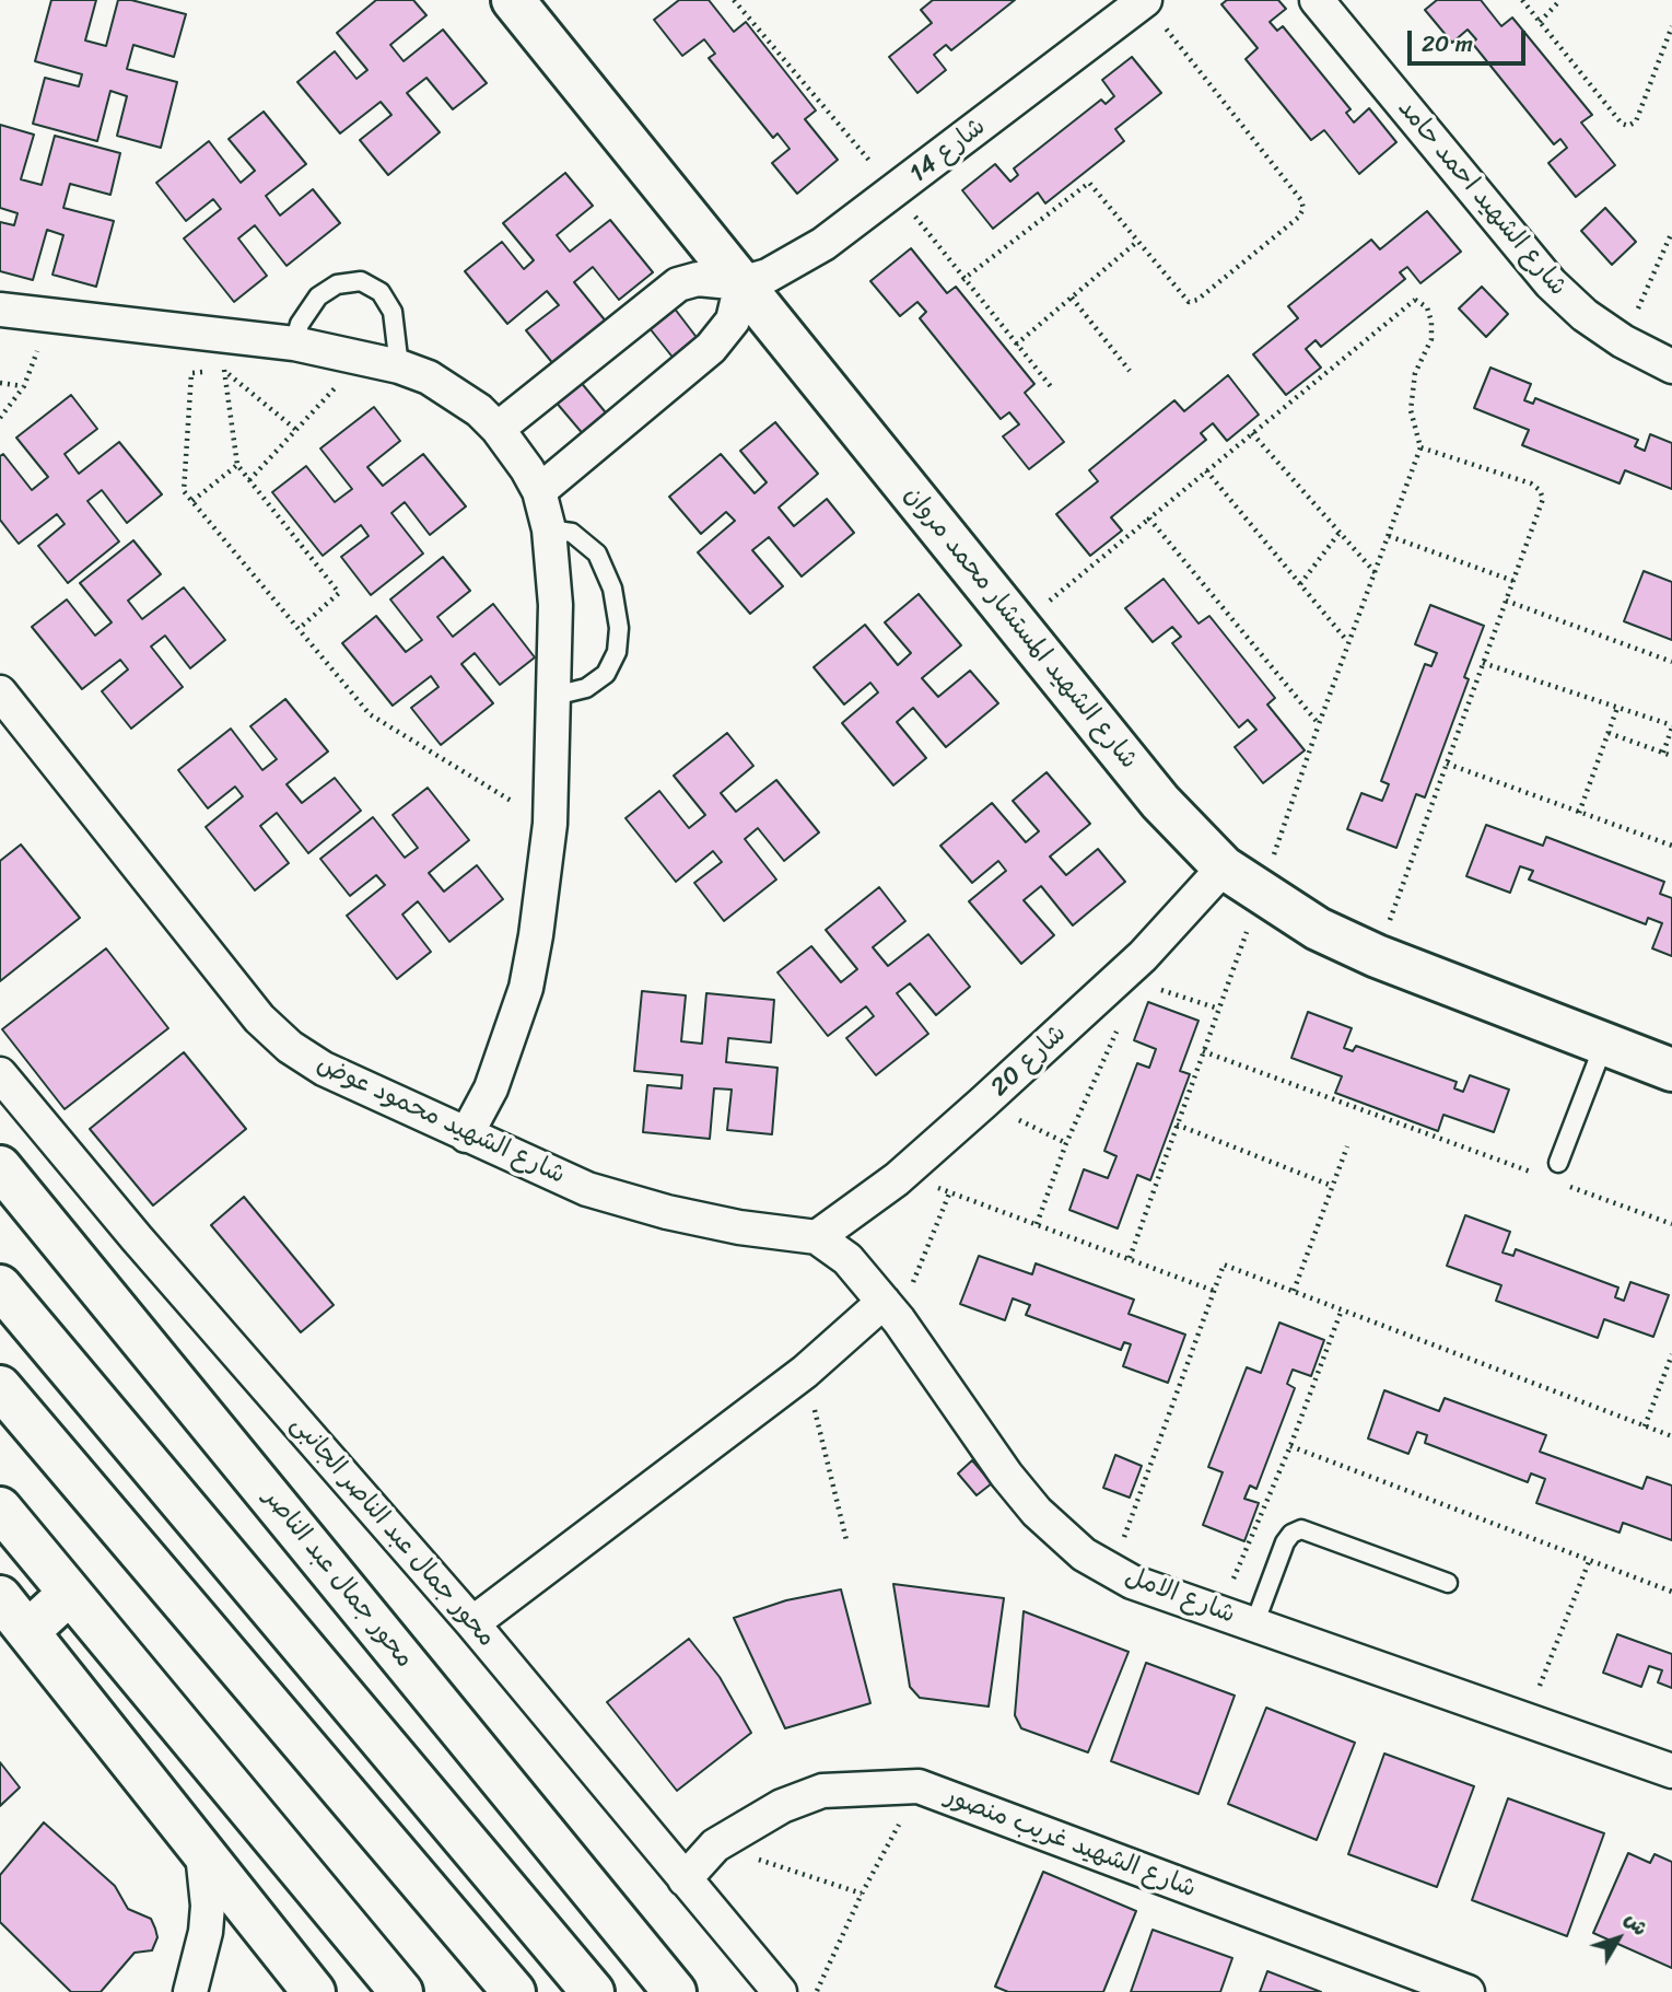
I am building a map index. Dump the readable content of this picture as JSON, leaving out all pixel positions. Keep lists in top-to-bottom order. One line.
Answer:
{"streets":{"main road":["شارع الشهيد المستشار محمد مروان","محور جمال عبد الناصر"],"street":["شارع 14","شارع الشهيد احمد حامد","شارع 20","شارع الشهيد محمود عوض","محور جمال عبد الناصر الجانبى","شارع الامل","شارع الشهيد غريب منصور"]},"crossings":[["شارع 14","شارع الشهيد المستشار محمد مروان"],["شارع الشهيد المستشار محمد مروان","شارع 20"],["شارع 20","شارع الشهيد محمود عوض"],["شارع 20","شارع الامل"],["شارع الشهيد محمود عوض","شارع الامل"],["محور جمال عبد الناصر الجانبى","شارع الشهيد غريب منصور"]],"scale_bar":"20 m","north":"top right"}
